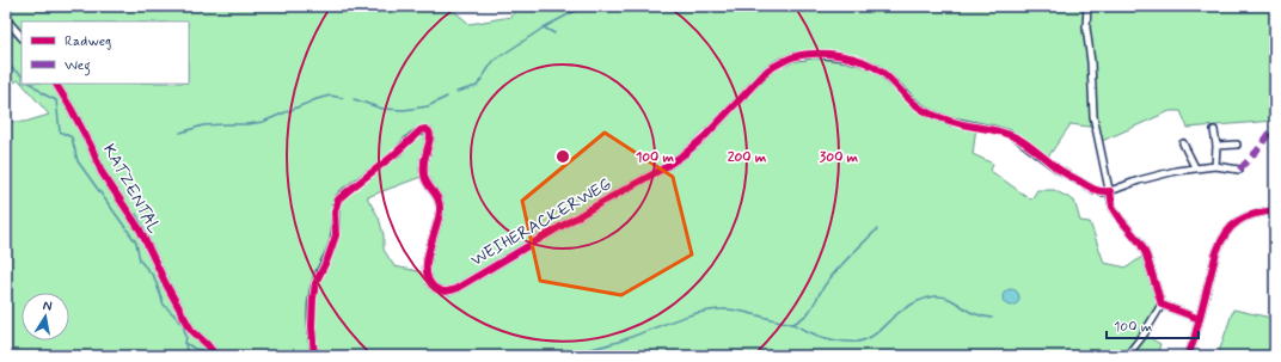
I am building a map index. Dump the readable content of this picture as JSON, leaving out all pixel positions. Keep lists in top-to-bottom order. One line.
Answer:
{"streets":{"street":["KATZENTAL","WEIHERACKERWEG"]},"legend":["Radweg","Weg"],"scale_bar":"100 m","north":"top","rings":["100 m","200 m","300 m"]}
